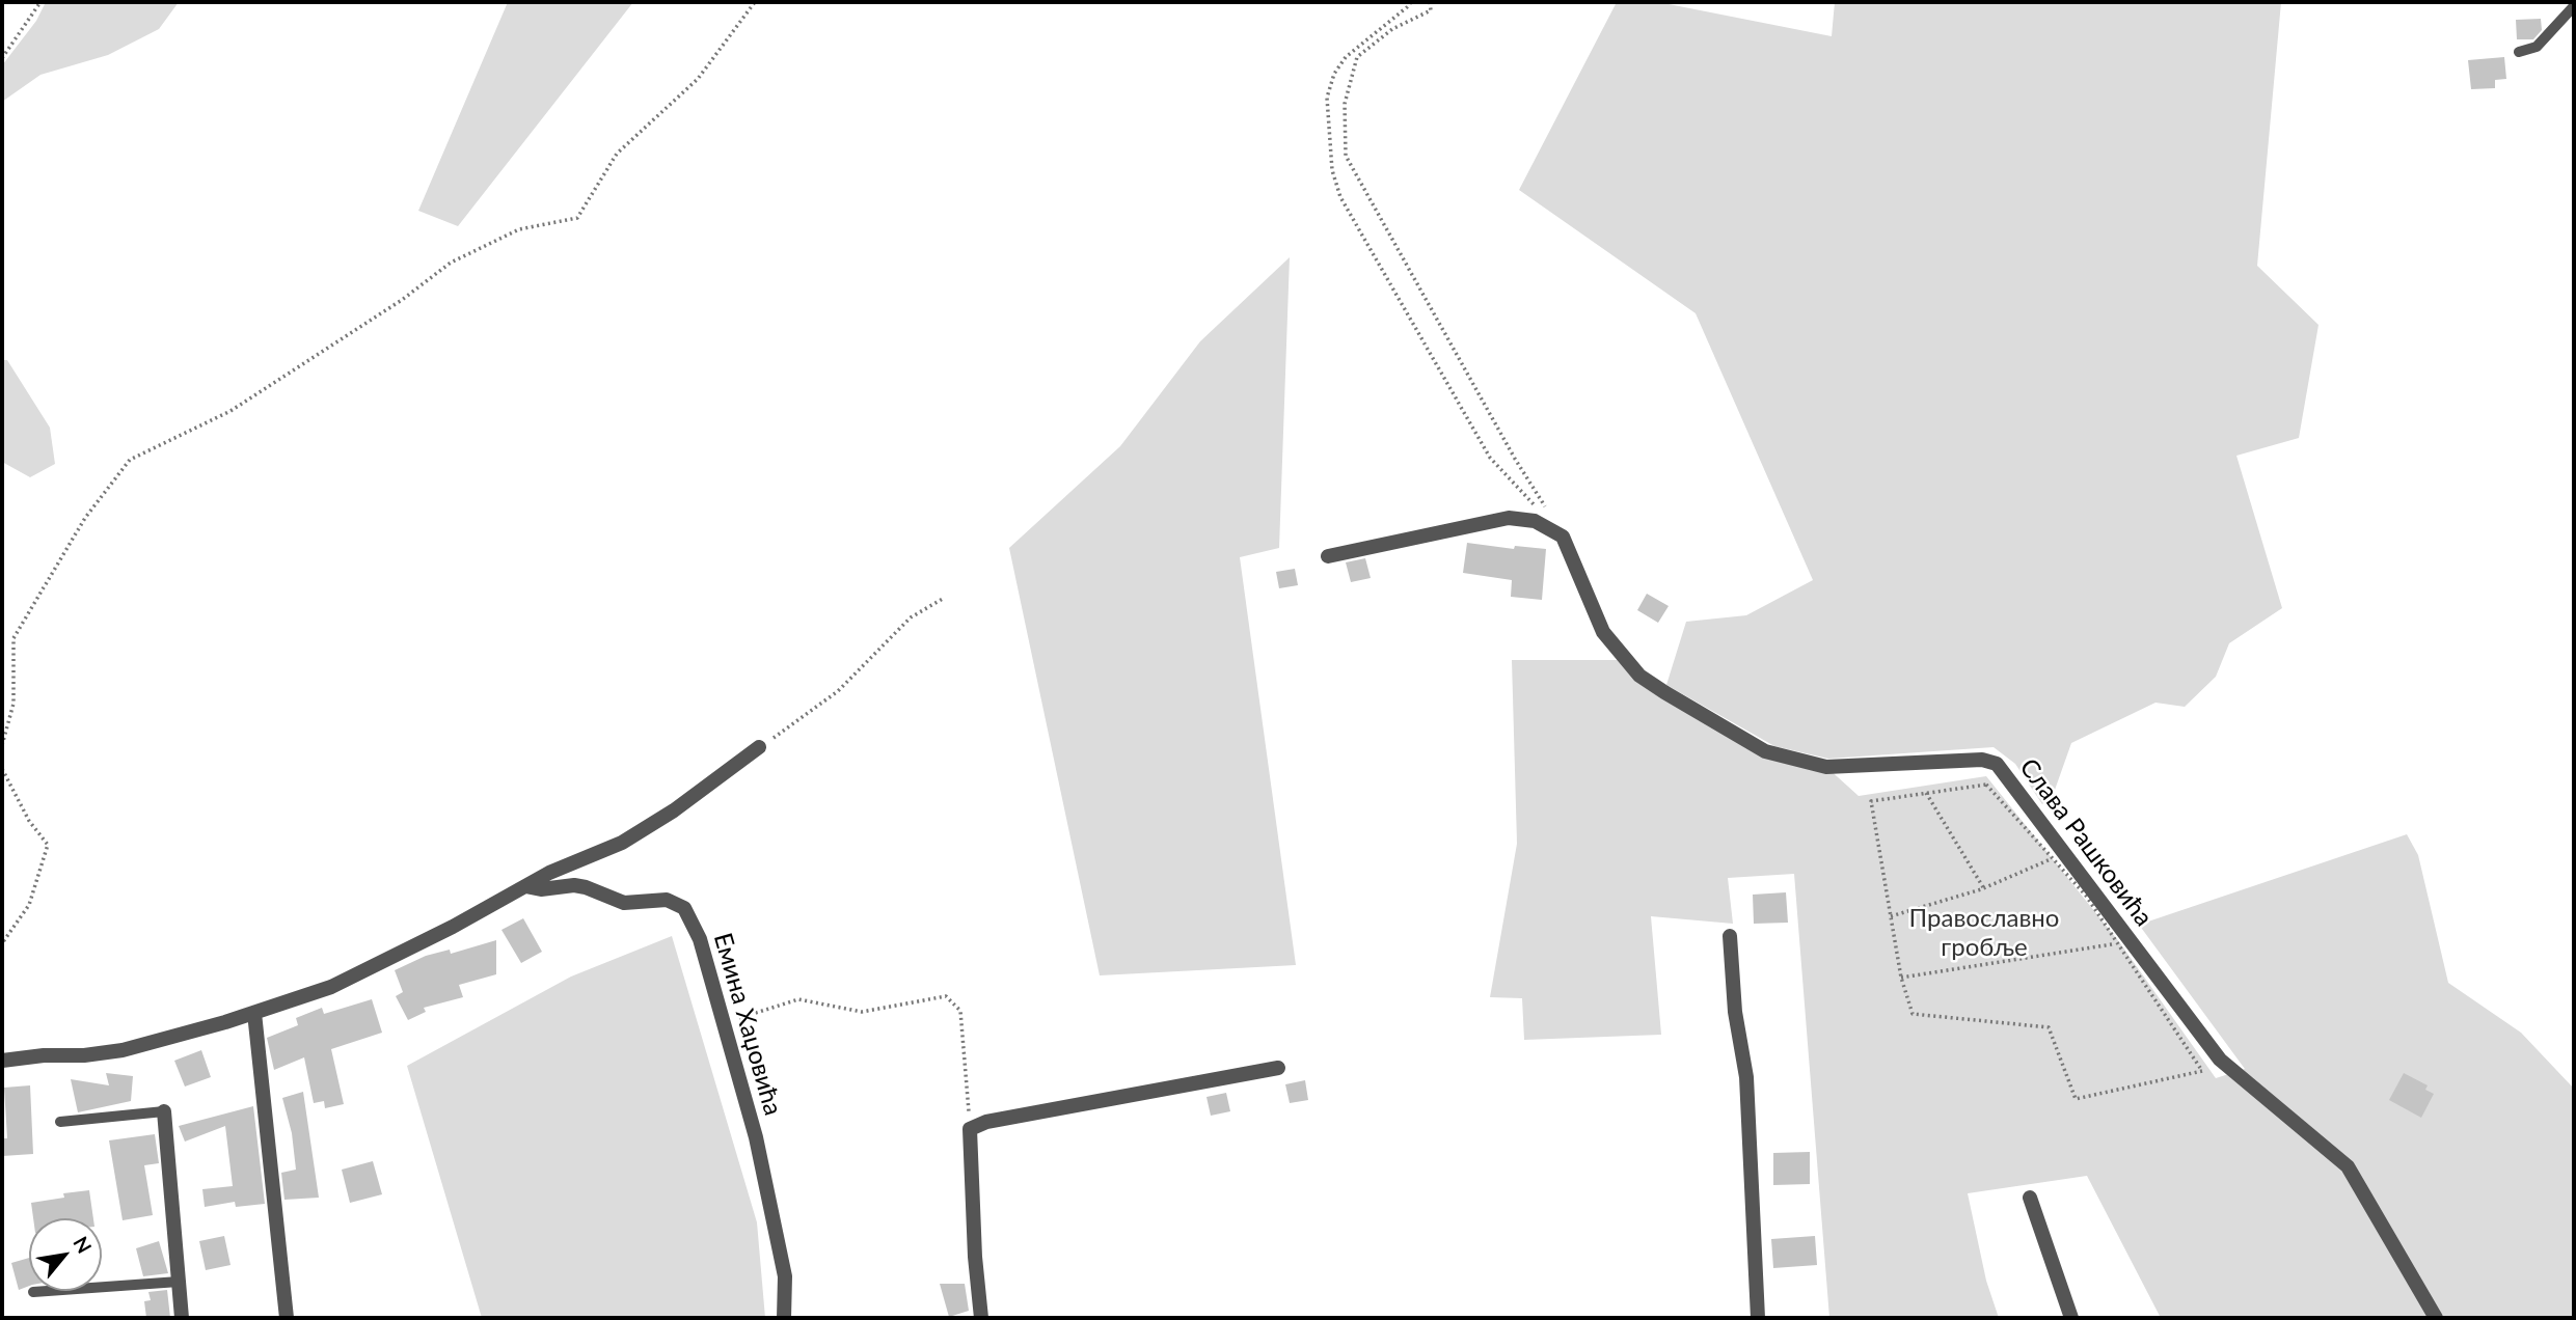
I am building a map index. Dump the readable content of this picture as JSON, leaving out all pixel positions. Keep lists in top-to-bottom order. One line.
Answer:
{"streets":{"street":["Слава Рашковића","Емина Хаџовића"]},"parks":["Православно гробље"],"north":"top right"}
